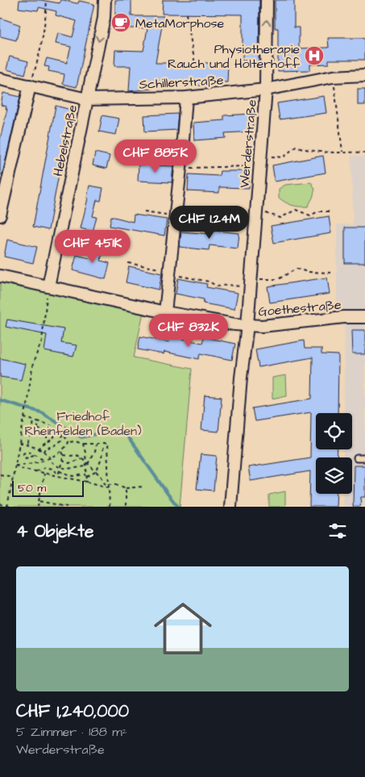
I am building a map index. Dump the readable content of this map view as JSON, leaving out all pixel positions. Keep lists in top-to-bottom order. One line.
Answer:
{"streets":{"street":["Schillerstraße","Hebelstraße","Werderstraße","Goethestraße"]},"crossings":[["Schillerstraße","Hebelstraße"],["Schillerstraße","Werderstraße"],["Hebelstraße","Goethestraße"],["Werderstraße","Goethestraße"]],"parks":["Friedhof Rheinfelden (Baden)"],"places":{"cafe":["MetaMorphose"],"hospital":["Physiotherapie Rauch und Hölterhoff"]},"scale_bar":"50 m","page":{"price":["CHF 885K","CHF 1.24M","CHF 451K","CHF 832K"],"scale":"50 m","heading":"4 Objekte","list":[{"name":"CHF 1,240,000","note":"5 Zimmer · 188 m² · Werderstraße"}]}}
